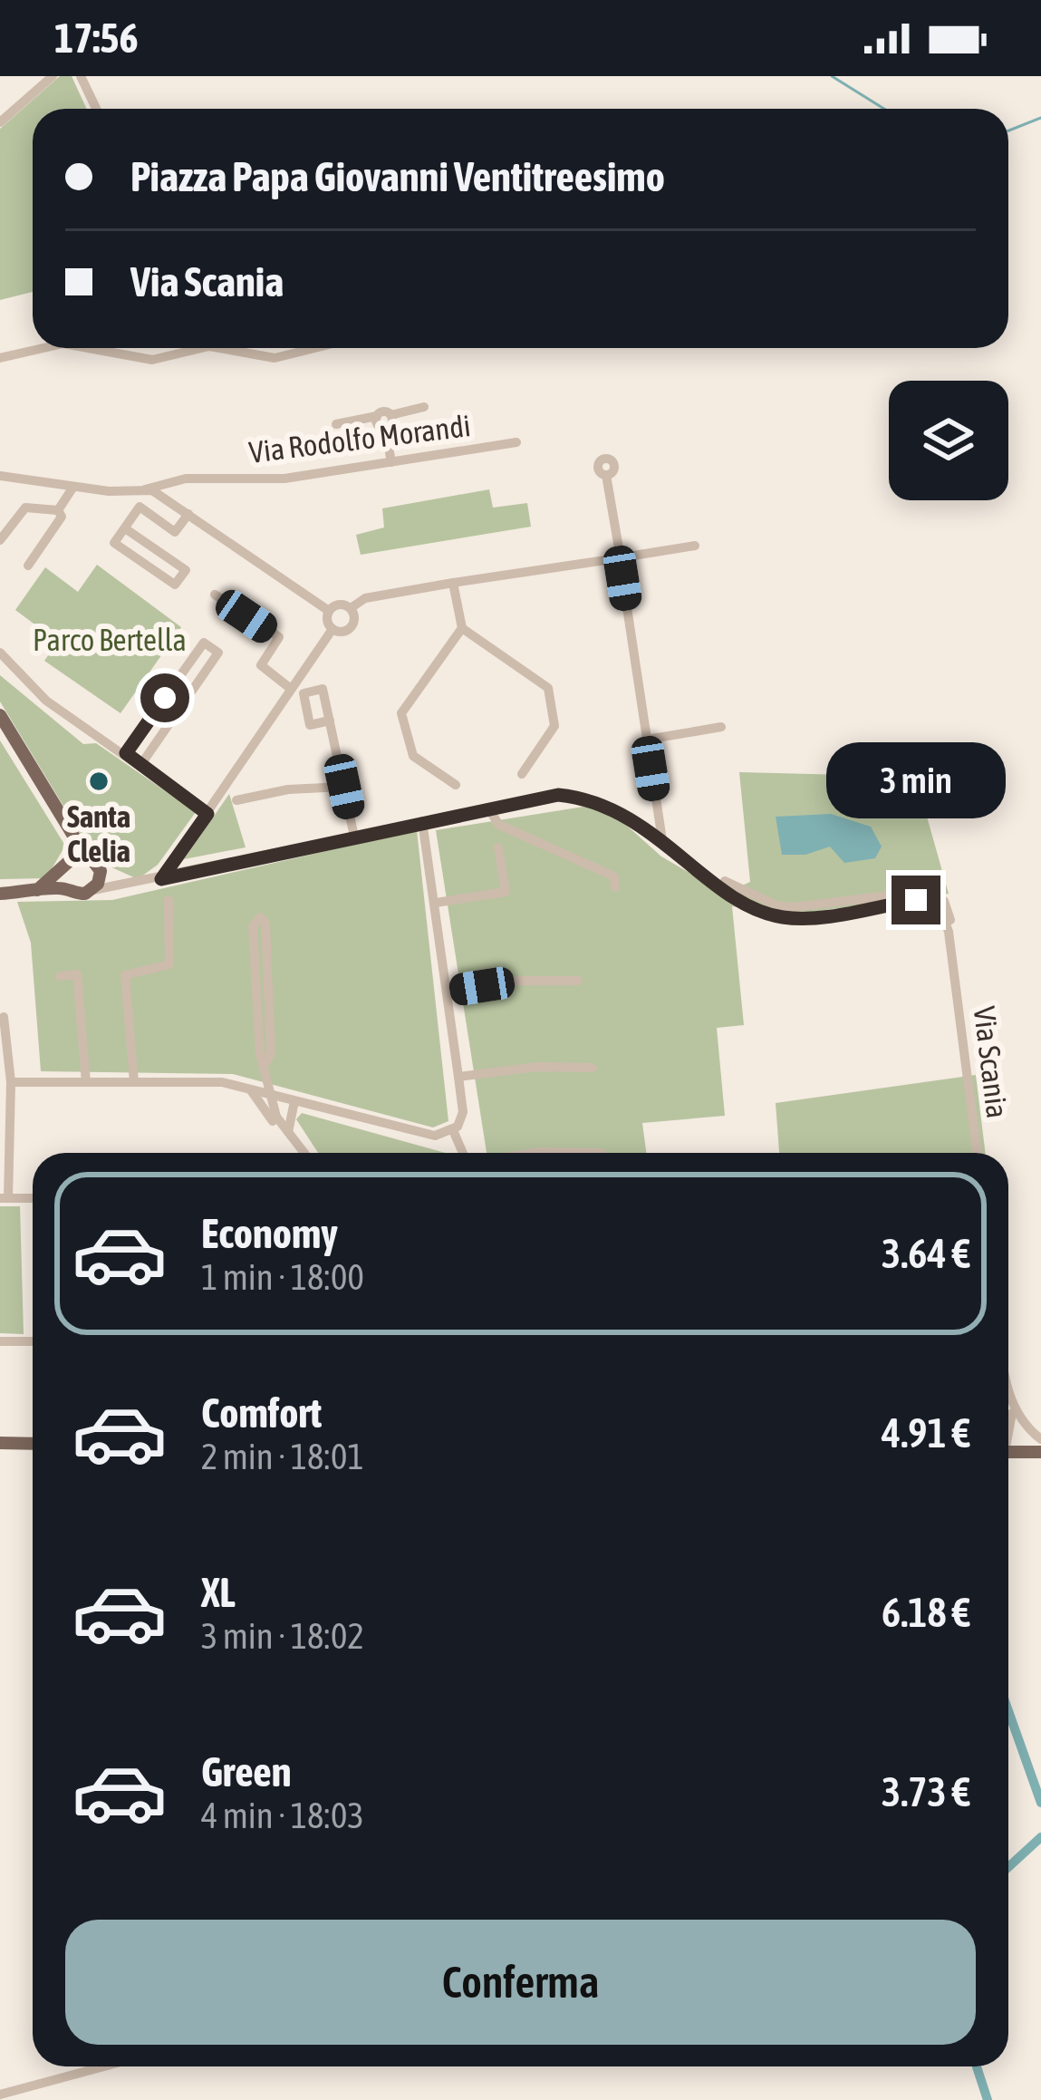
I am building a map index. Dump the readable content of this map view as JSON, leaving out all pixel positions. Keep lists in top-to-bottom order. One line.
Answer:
{"streets":{"main road":["Via Scania"],"street":["Via Rodolfo Morandi"]},"parks":["Parco Bertella"],"places":["Santa Clelia"],"page":{"status":"17:56","banner":["Piazza Papa Giovanni Ventitreesimo","Via Scania"],"bubble":"3 min","list":[{"name":"Economy","note":"1 min · 18:00","value":"3.64 €"},{"name":"Comfort","note":"2 min · 18:01","value":"4.91 €"},{"name":"XL","note":"3 min · 18:02","value":"6.18 €"},{"name":"Green","note":"4 min · 18:03","value":"3.73 €"}],"buttons":"Conferma"}}
